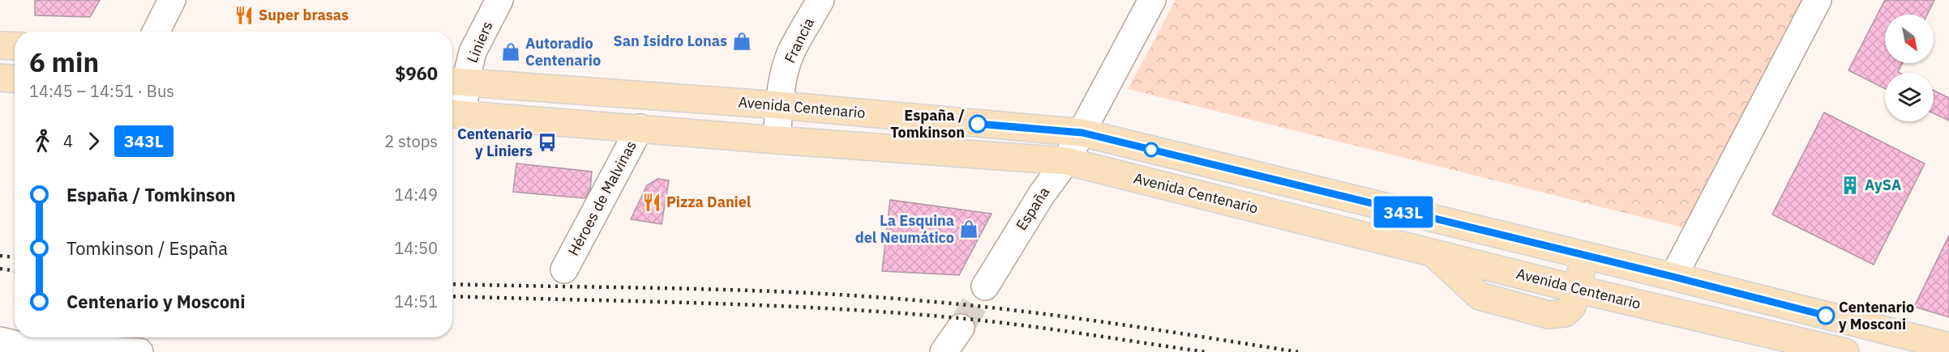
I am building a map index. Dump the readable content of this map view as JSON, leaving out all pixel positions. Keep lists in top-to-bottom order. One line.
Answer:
{"streets":{"main road":["Avenida Centenario"],"street":["Francia","Liniers","Héroes de Malvinas","España"]},"crossings":[["Francia","Avenida Centenario"],["Liniers","Avenida Centenario"],["Avenida Centenario","Héroes de Malvinas"],["Avenida Centenario","España"]],"places":{"restaurant":["Super brasas","Pizza Daniel"],"shop":["San Isidro Lonas","Autoradio Centenario","La Esquina del Neumático"],"other":["España / Tomkinson","Centenario y Mosconi"],"bus stop":["Centenario y Liniers"],"building":["AySA"]},"lines":["bus line 343L"],"north":"bottom right","page":{"on_map":"343L","heading":["6 min","14:45 – 14:51 · Bus","$960"],"legs":["4","343L","2 stops"],"list":[{"name":"España / Tomkinson","value":"14:49"},{"name":"Tomkinson / España","value":"14:50"},{"name":"Centenario y Mosconi","value":"14:51"}]}}
